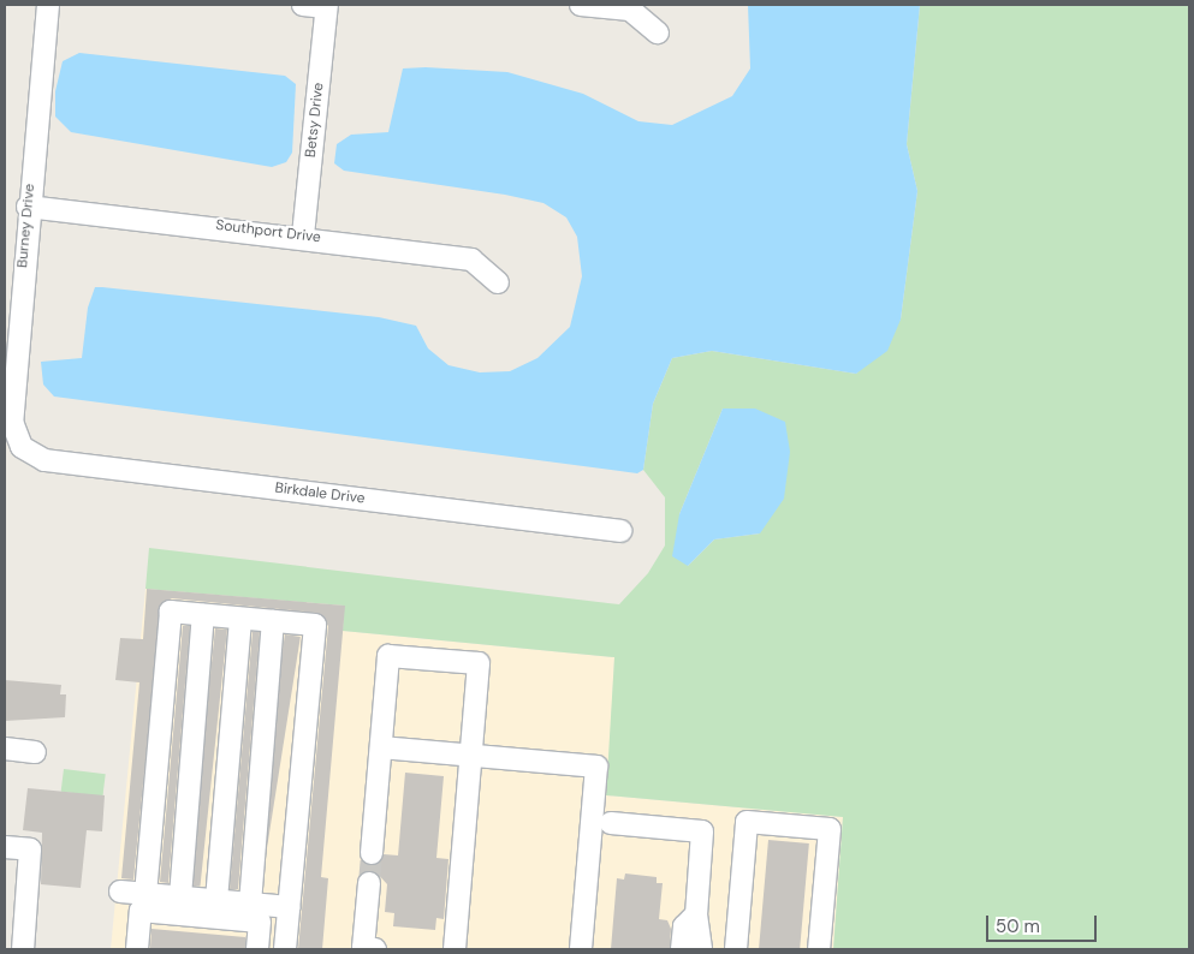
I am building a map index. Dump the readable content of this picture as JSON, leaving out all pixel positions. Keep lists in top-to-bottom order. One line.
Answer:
{"streets":{"street":["Betsy Drive","Burney Drive","Southport Drive","Birkdale Drive"]},"crossings":[["Betsy Drive","Southport Drive"],["Burney Drive","Southport Drive"],["Burney Drive","Birkdale Drive"]],"scale_bar":"50 m"}
